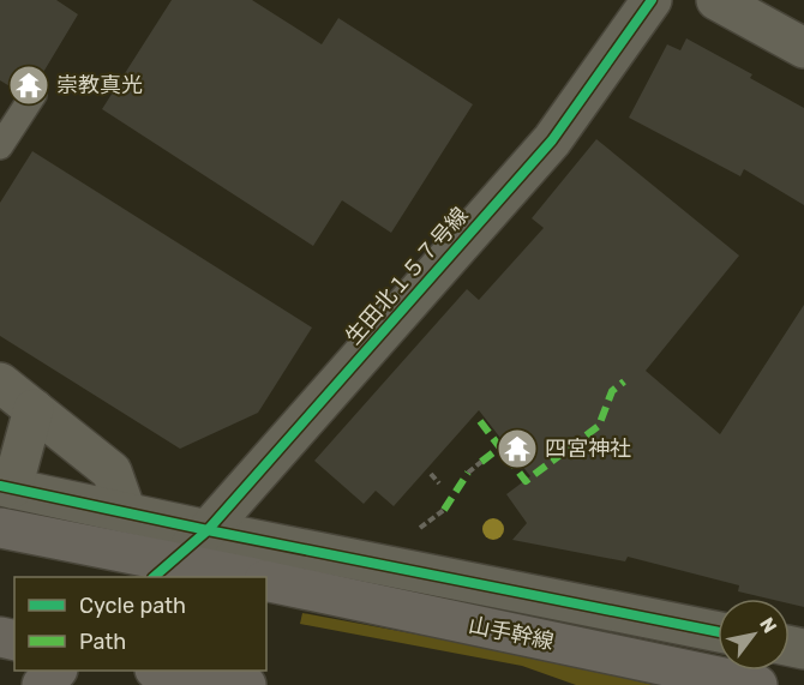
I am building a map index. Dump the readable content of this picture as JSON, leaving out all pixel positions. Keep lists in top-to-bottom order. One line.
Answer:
{"streets":{"street":["生田北１５７号線","山手幹線"]},"places":{"temple":["崇教真光","四宮神社"]},"legend":["Cycle path","Path"],"north":"top right"}
